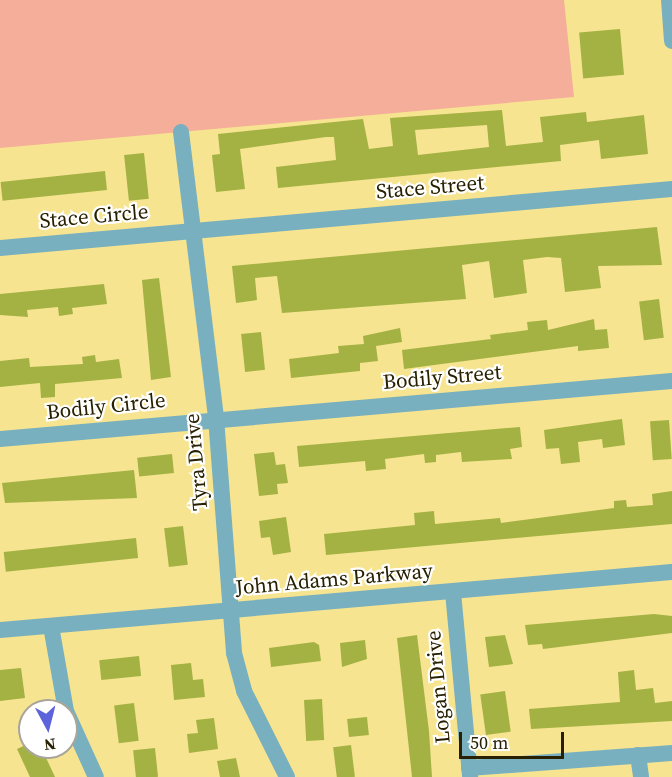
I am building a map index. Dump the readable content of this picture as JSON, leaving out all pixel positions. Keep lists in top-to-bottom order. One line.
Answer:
{"streets":{"street":["Stace Street","Stace Circle","Bodily Street","Bodily Circle","Tyra Drive","John Adams Parkway","Logan Drive"]},"crossings":[["Stace Street","Stace Circle"],["Stace Street","Tyra Drive"],["Stace Circle","Tyra Drive"],["Bodily Street","Bodily Circle"],["Bodily Street","Tyra Drive"],["Bodily Circle","Tyra Drive"],["Tyra Drive","John Adams Parkway"],["John Adams Parkway","Logan Drive"]],"scale_bar":"50 m","north":"bottom"}
